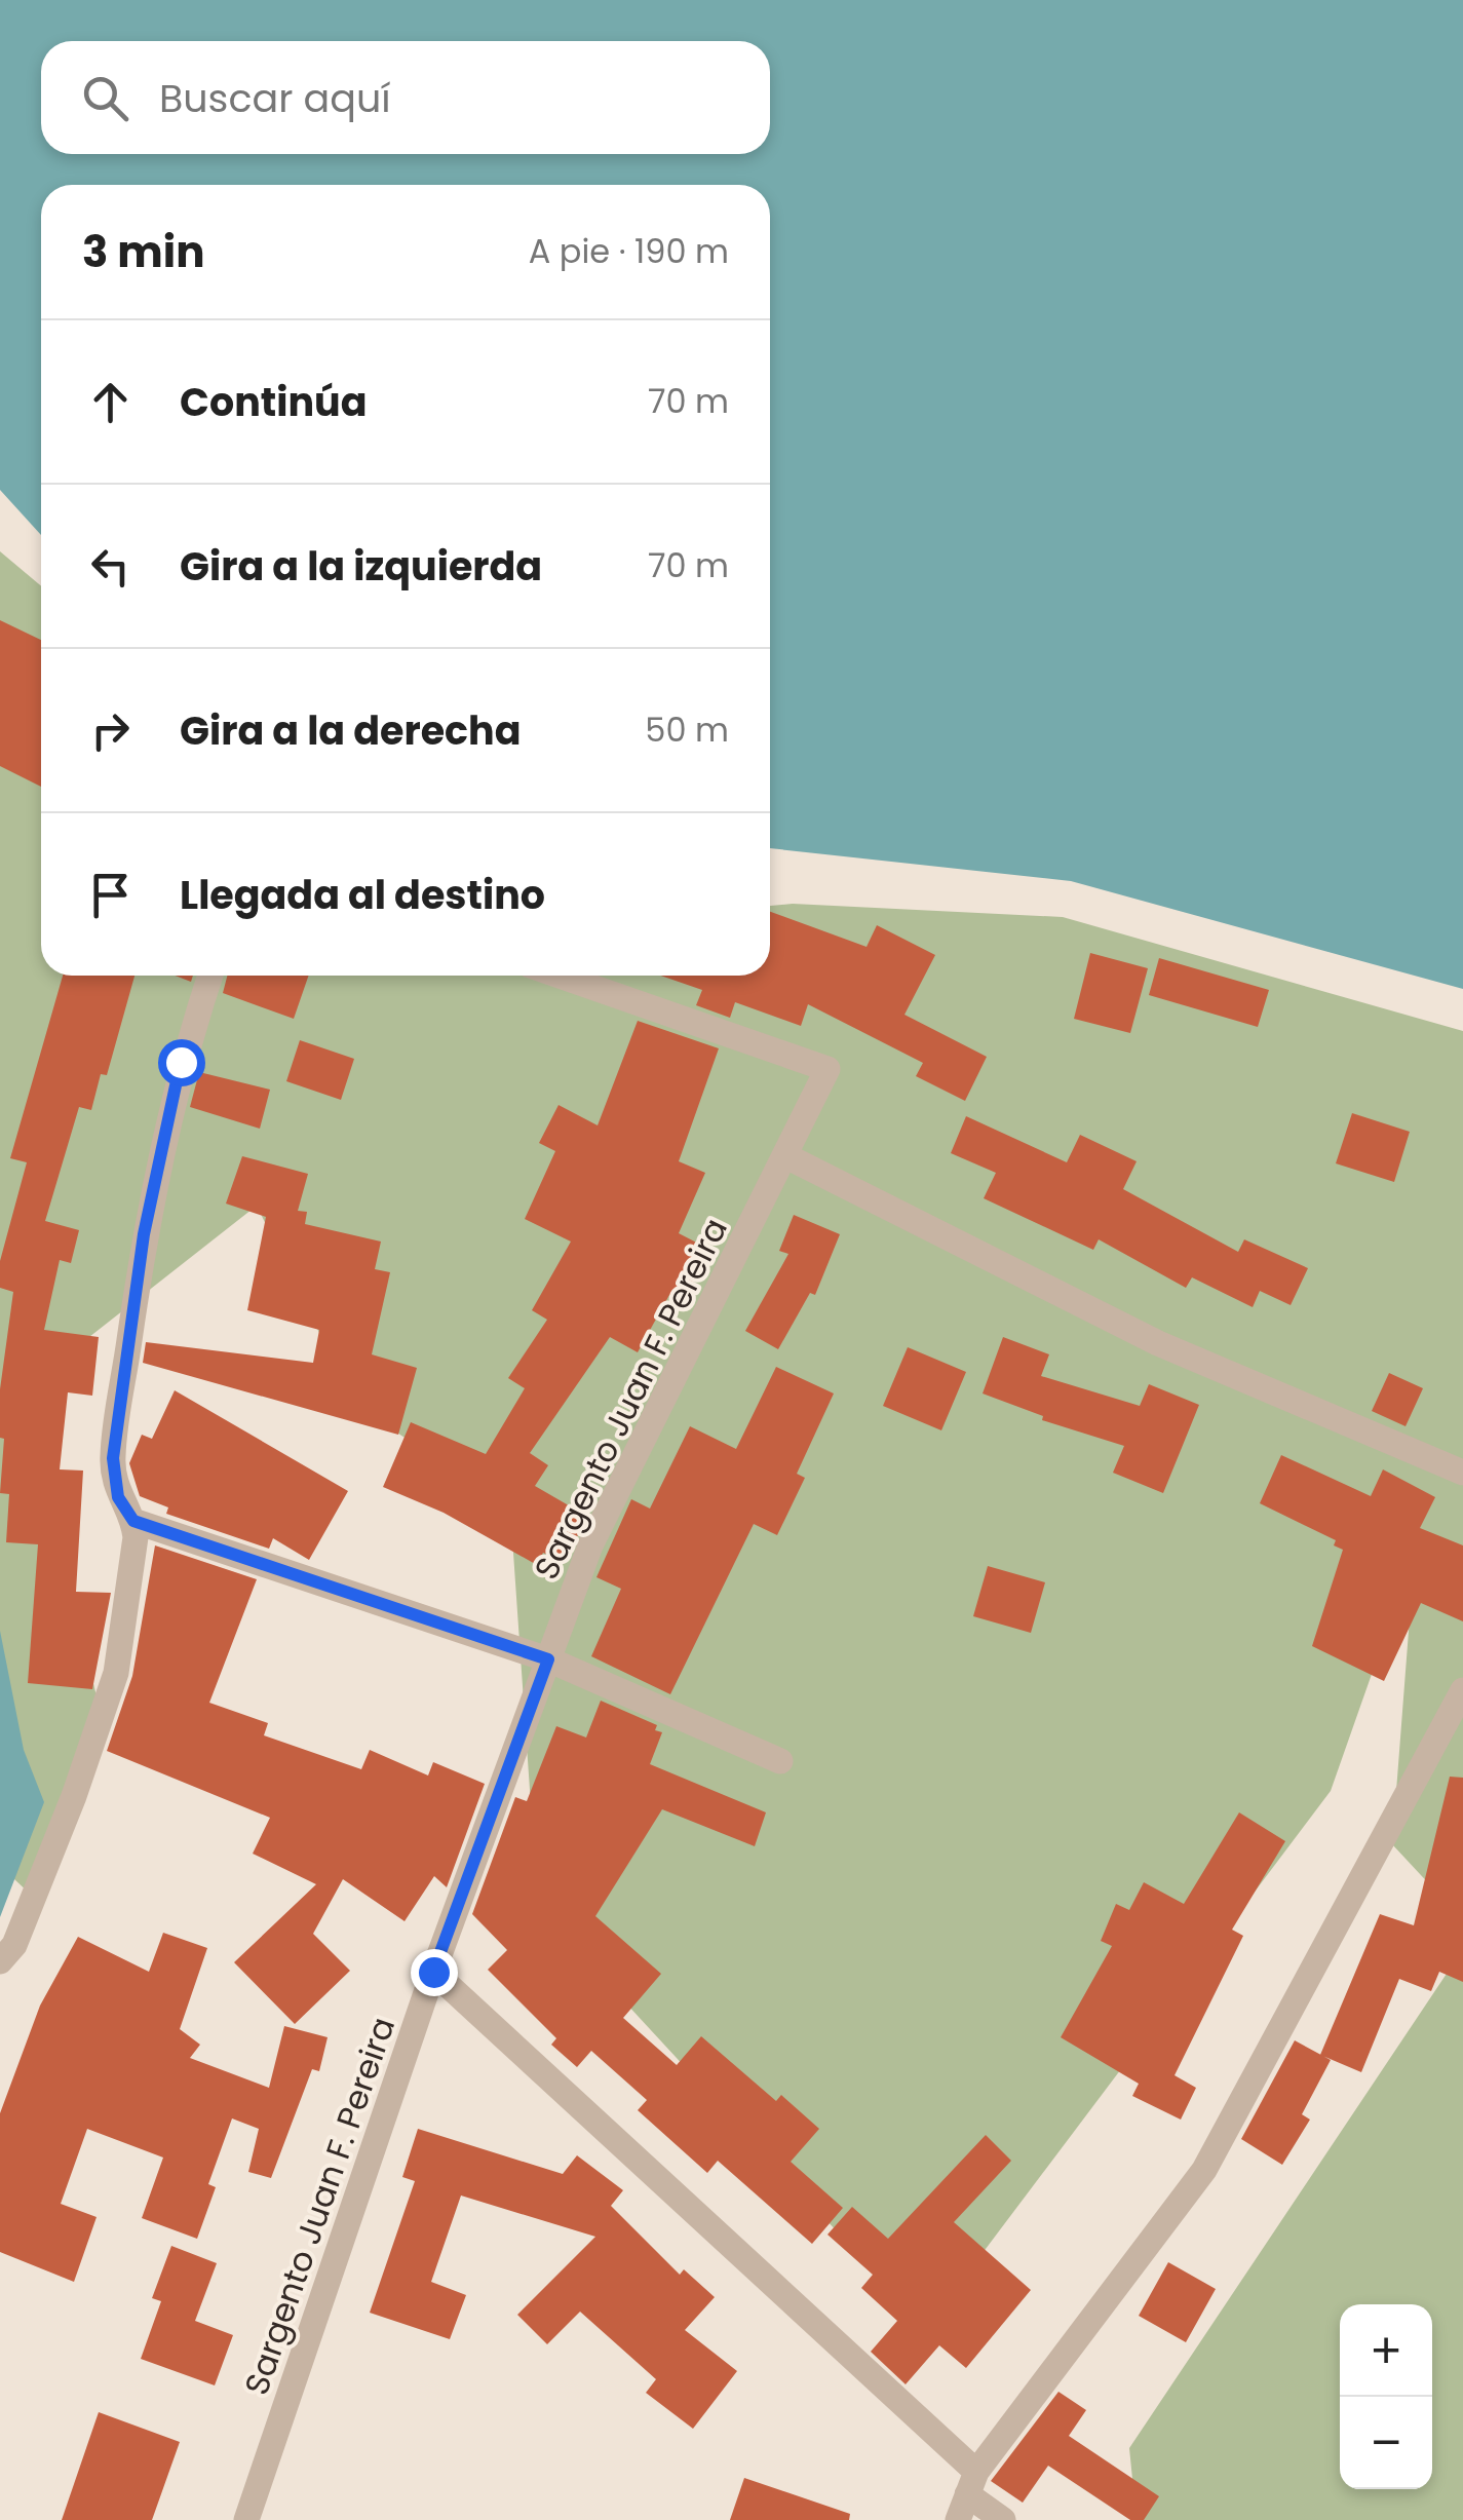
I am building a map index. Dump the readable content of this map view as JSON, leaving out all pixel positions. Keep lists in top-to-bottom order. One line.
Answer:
{"streets":{"street":["Sargento Juan F. Pereira"]},"page":{"search":"Buscar aquí","heading":["3 min","A pie · 190 m"],"list":[["Continúa","70 m"],["Gira a la izquierda","70 m"],["Gira a la derecha","50 m"],"Llegada al destino"],"map_buttons":["+","−"]}}
